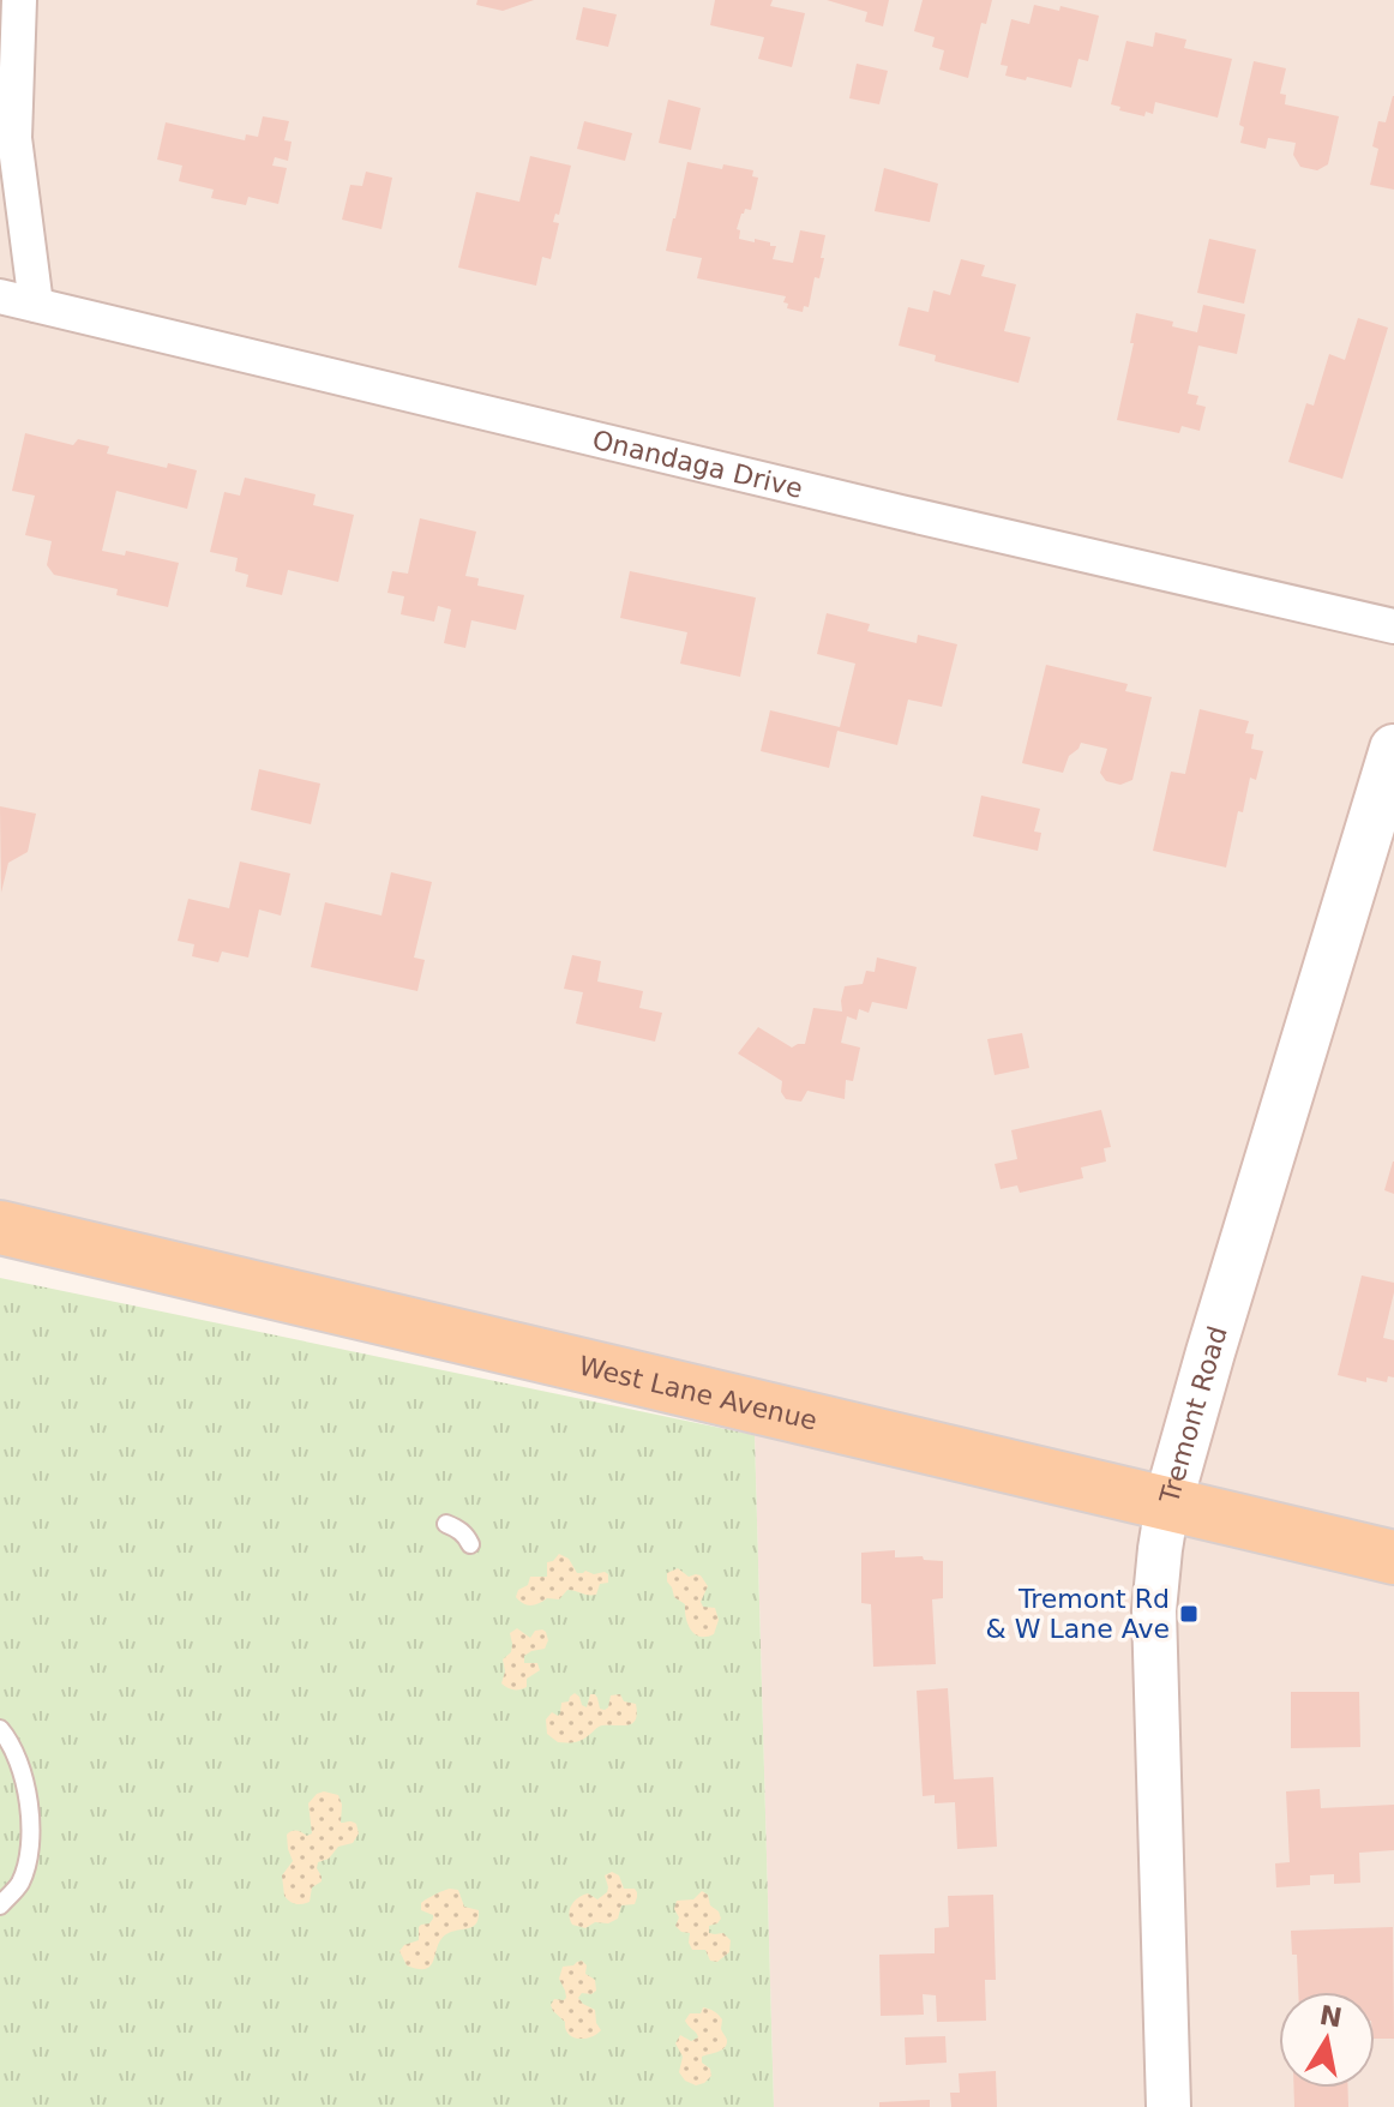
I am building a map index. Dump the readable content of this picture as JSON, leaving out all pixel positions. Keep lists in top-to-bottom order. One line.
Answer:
{"streets":{"main road":["West Lane Avenue","Tremont Road"],"street":["Onandaga Drive"]},"crossings":[["West Lane Avenue","Tremont Road"]],"places":{"transit":["Tremont Rd & W Lane Ave"]},"north":"top"}
